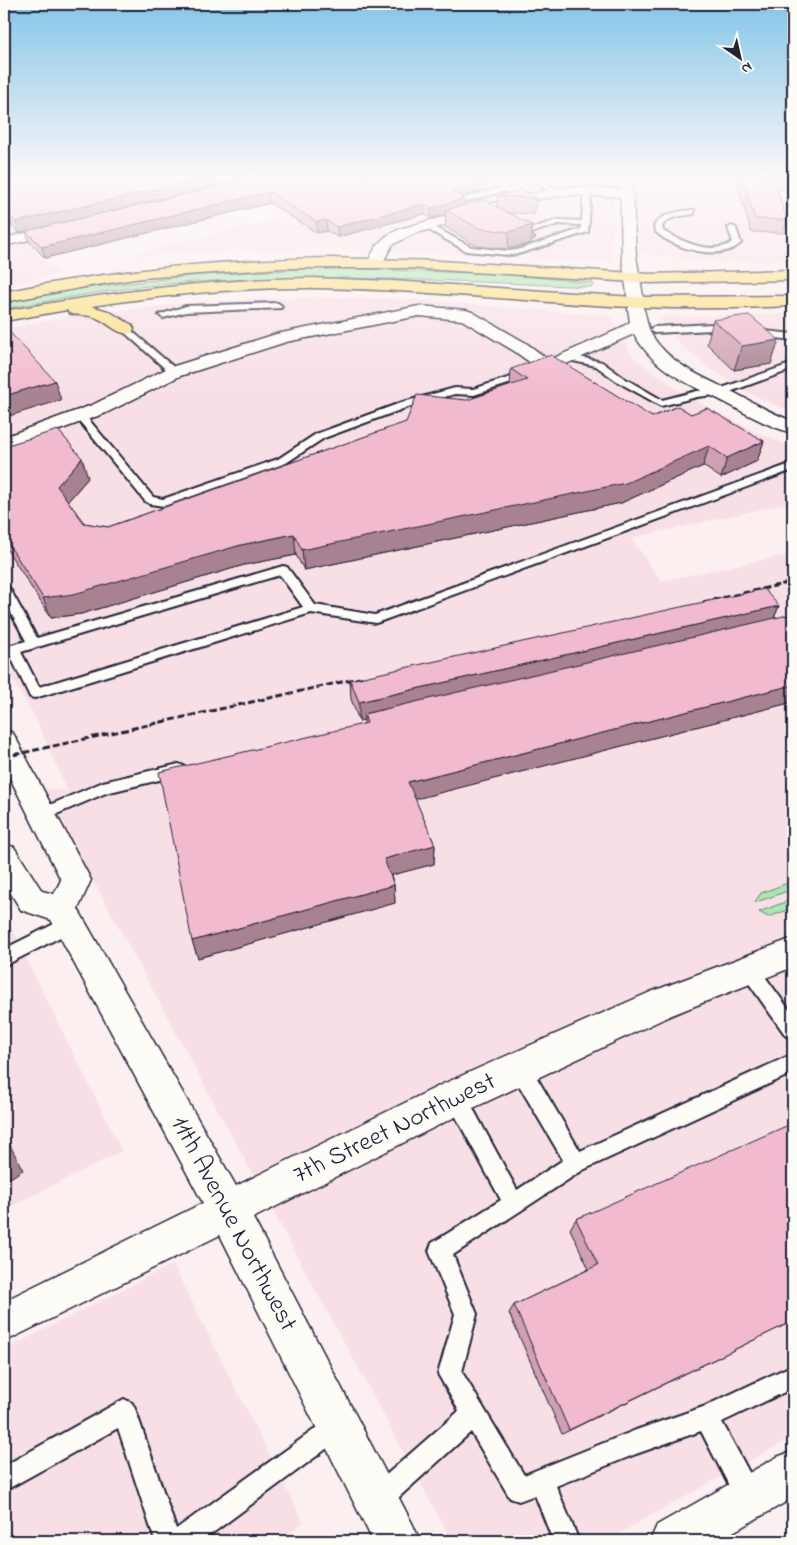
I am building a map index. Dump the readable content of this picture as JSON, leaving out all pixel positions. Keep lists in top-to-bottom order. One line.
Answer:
{"streets":{"street":["7th Street Northwest","11th Avenue Northwest"]},"crossings":[["7th Street Northwest","11th Avenue Northwest"]],"north":"bottom right"}
